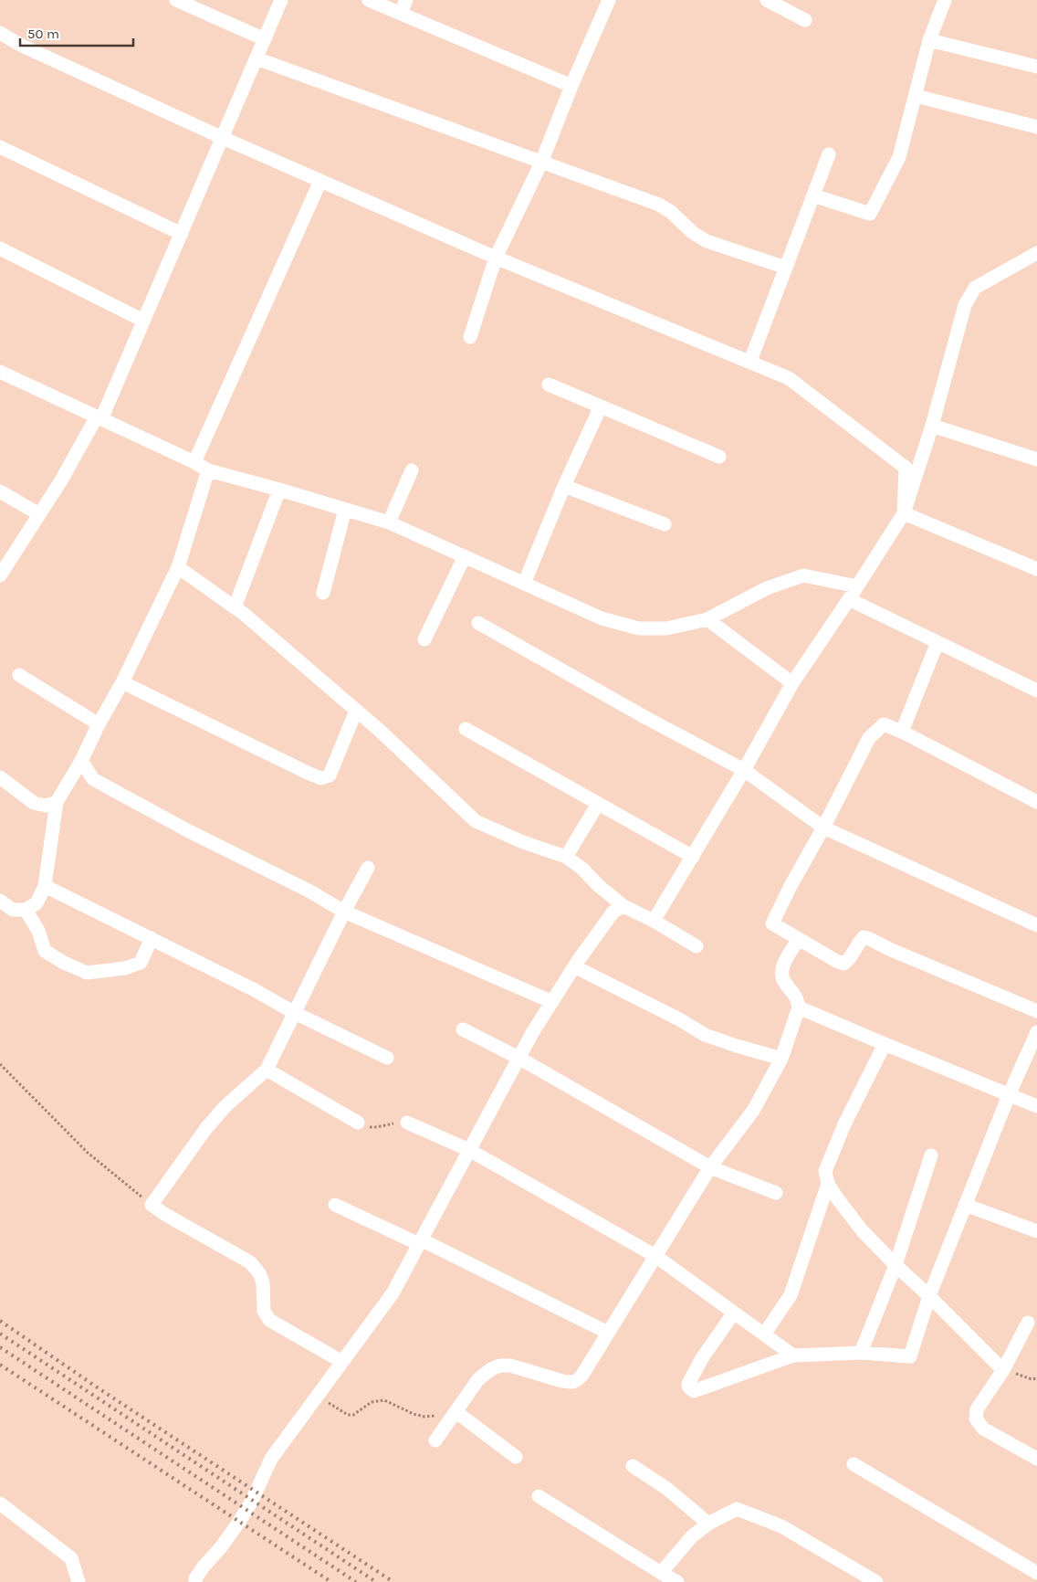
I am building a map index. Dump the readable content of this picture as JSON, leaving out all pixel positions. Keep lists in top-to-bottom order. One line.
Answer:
{"scale_bar":"50 m"}
